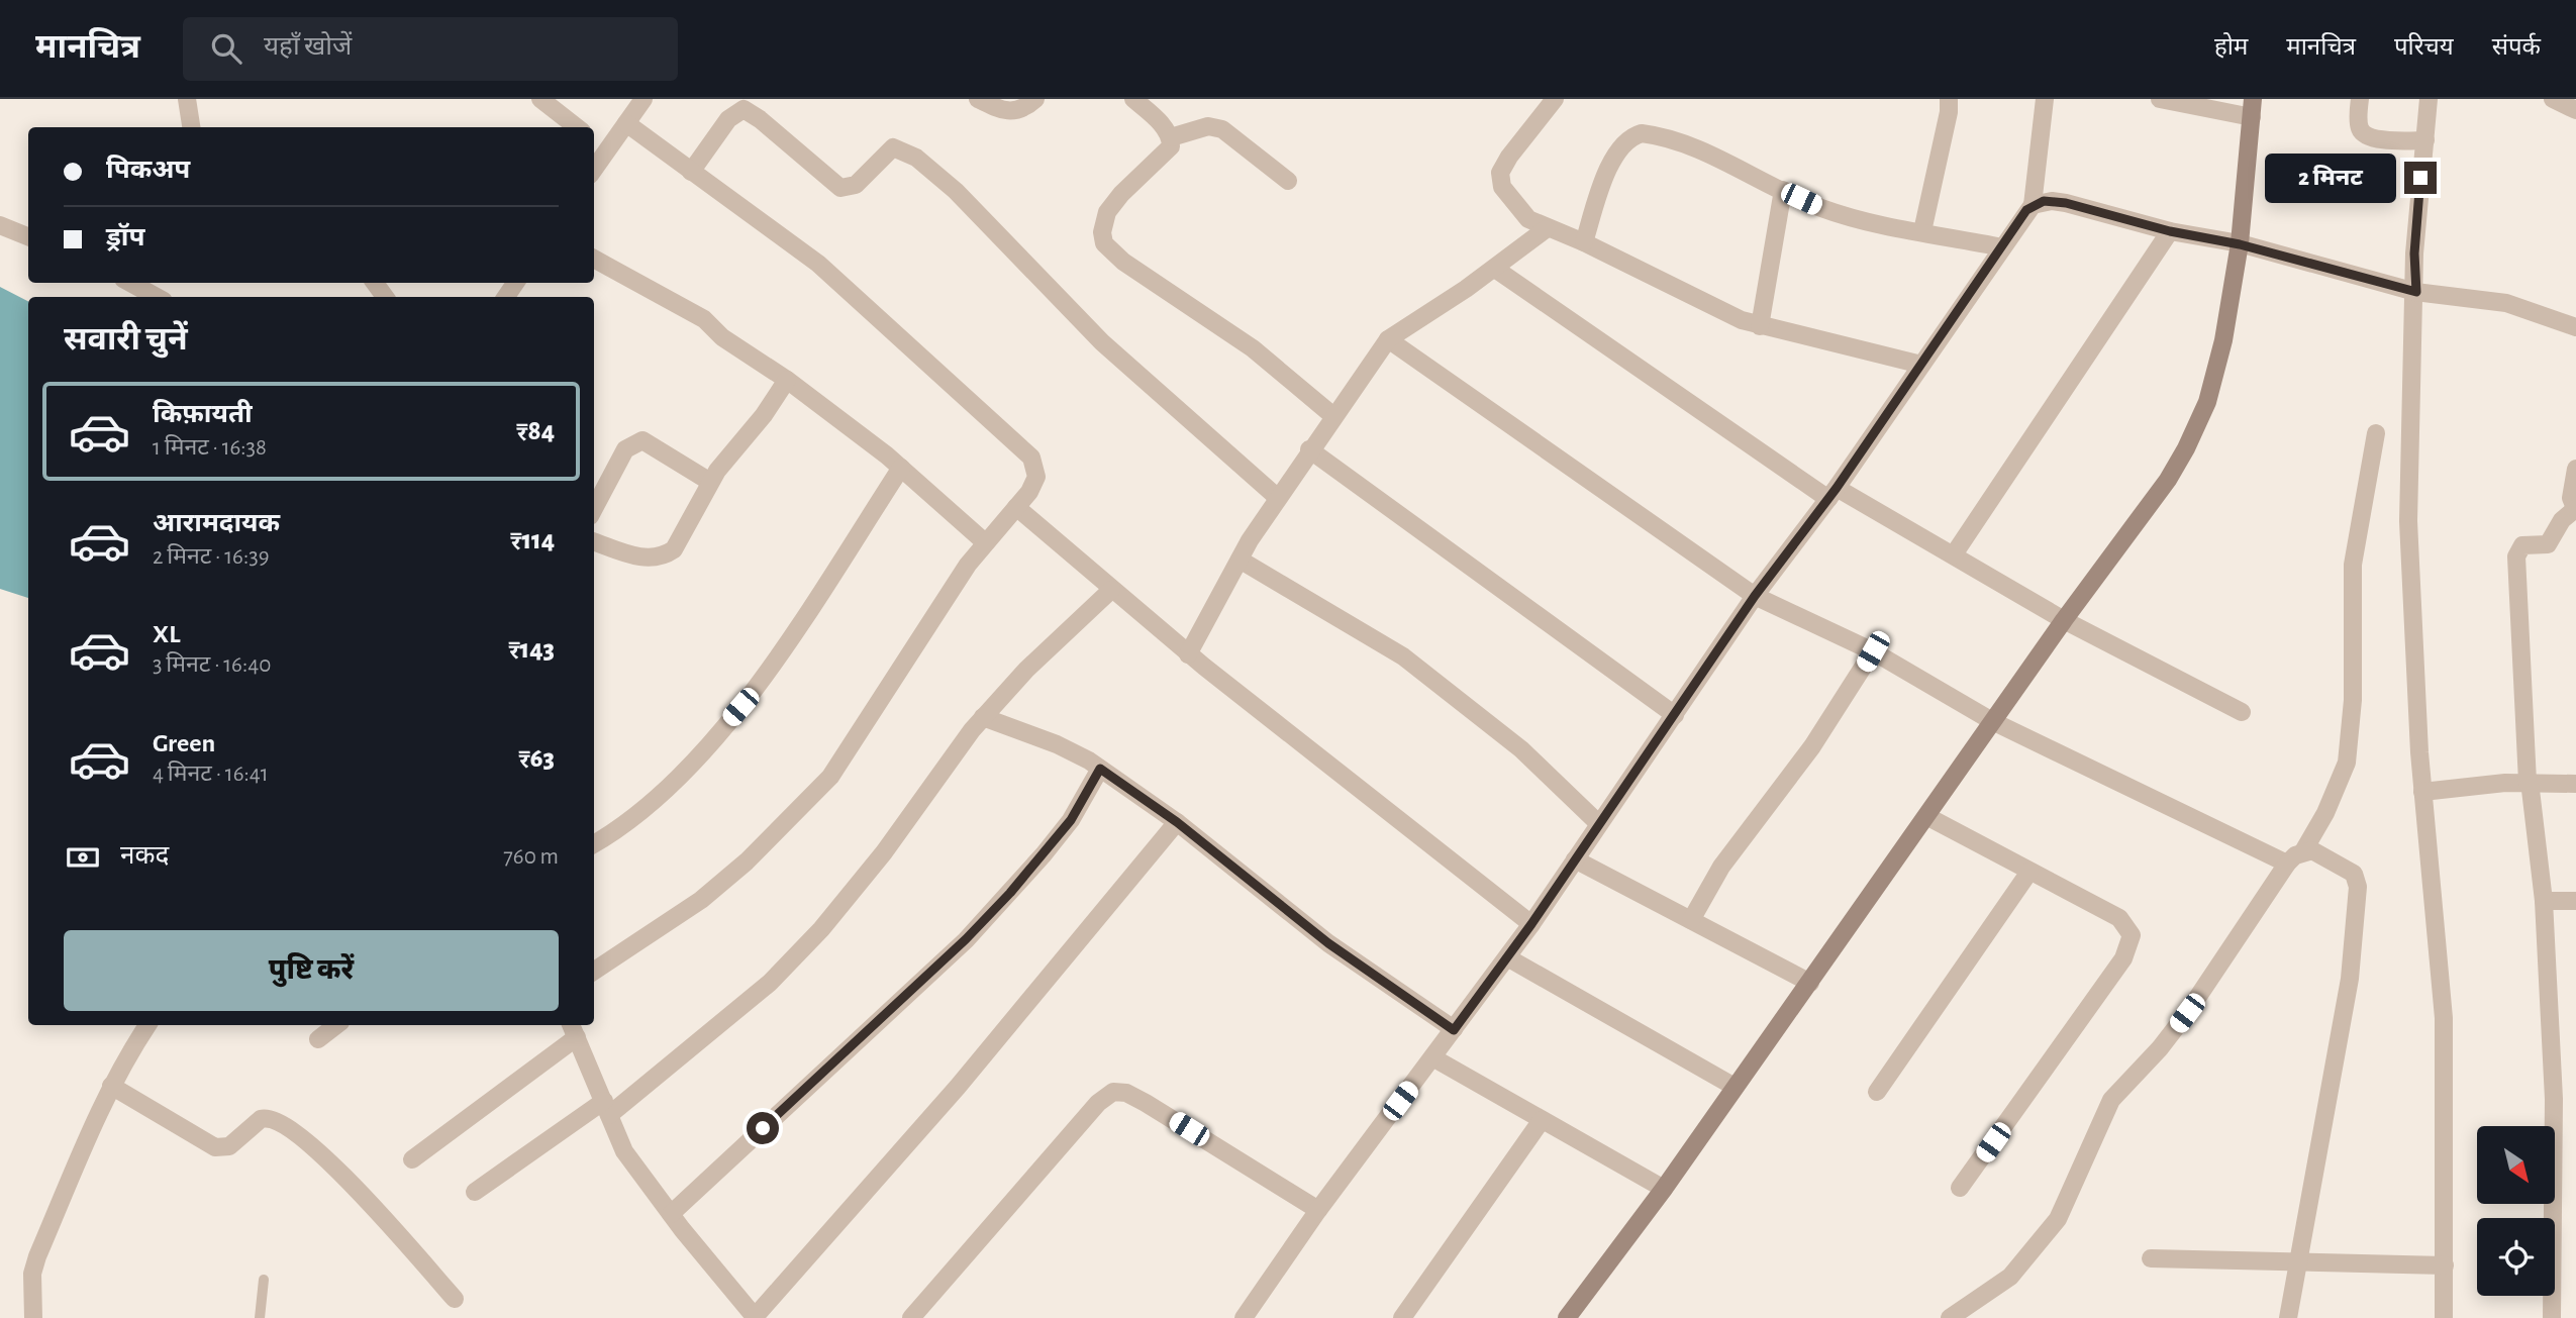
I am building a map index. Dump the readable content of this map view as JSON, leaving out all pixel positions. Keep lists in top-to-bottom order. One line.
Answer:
{"north":"bottom right","page":{"header":"मानचित्र","search":"यहाँ खोजें","nav":["होम","मानचित्र","परिचय","संपर्क"],"banner":["पिकअप","ड्रॉप"],"bubble":"2 मिनट","heading":"सवारी चुनें","list":[{"name":"किफ़ायती","note":"1 मिनट · 16:38","value":"₹84"},{"name":"आरामदायक","note":"2 मिनट · 16:39","value":"₹114"},{"name":"XL","note":"3 मिनट · 16:40","value":"₹143"},{"name":"Green","note":"4 मिनट · 16:41","value":"₹63"}],"pay":["नकद","760 m"],"buttons":"पुष्टि करें"}}
